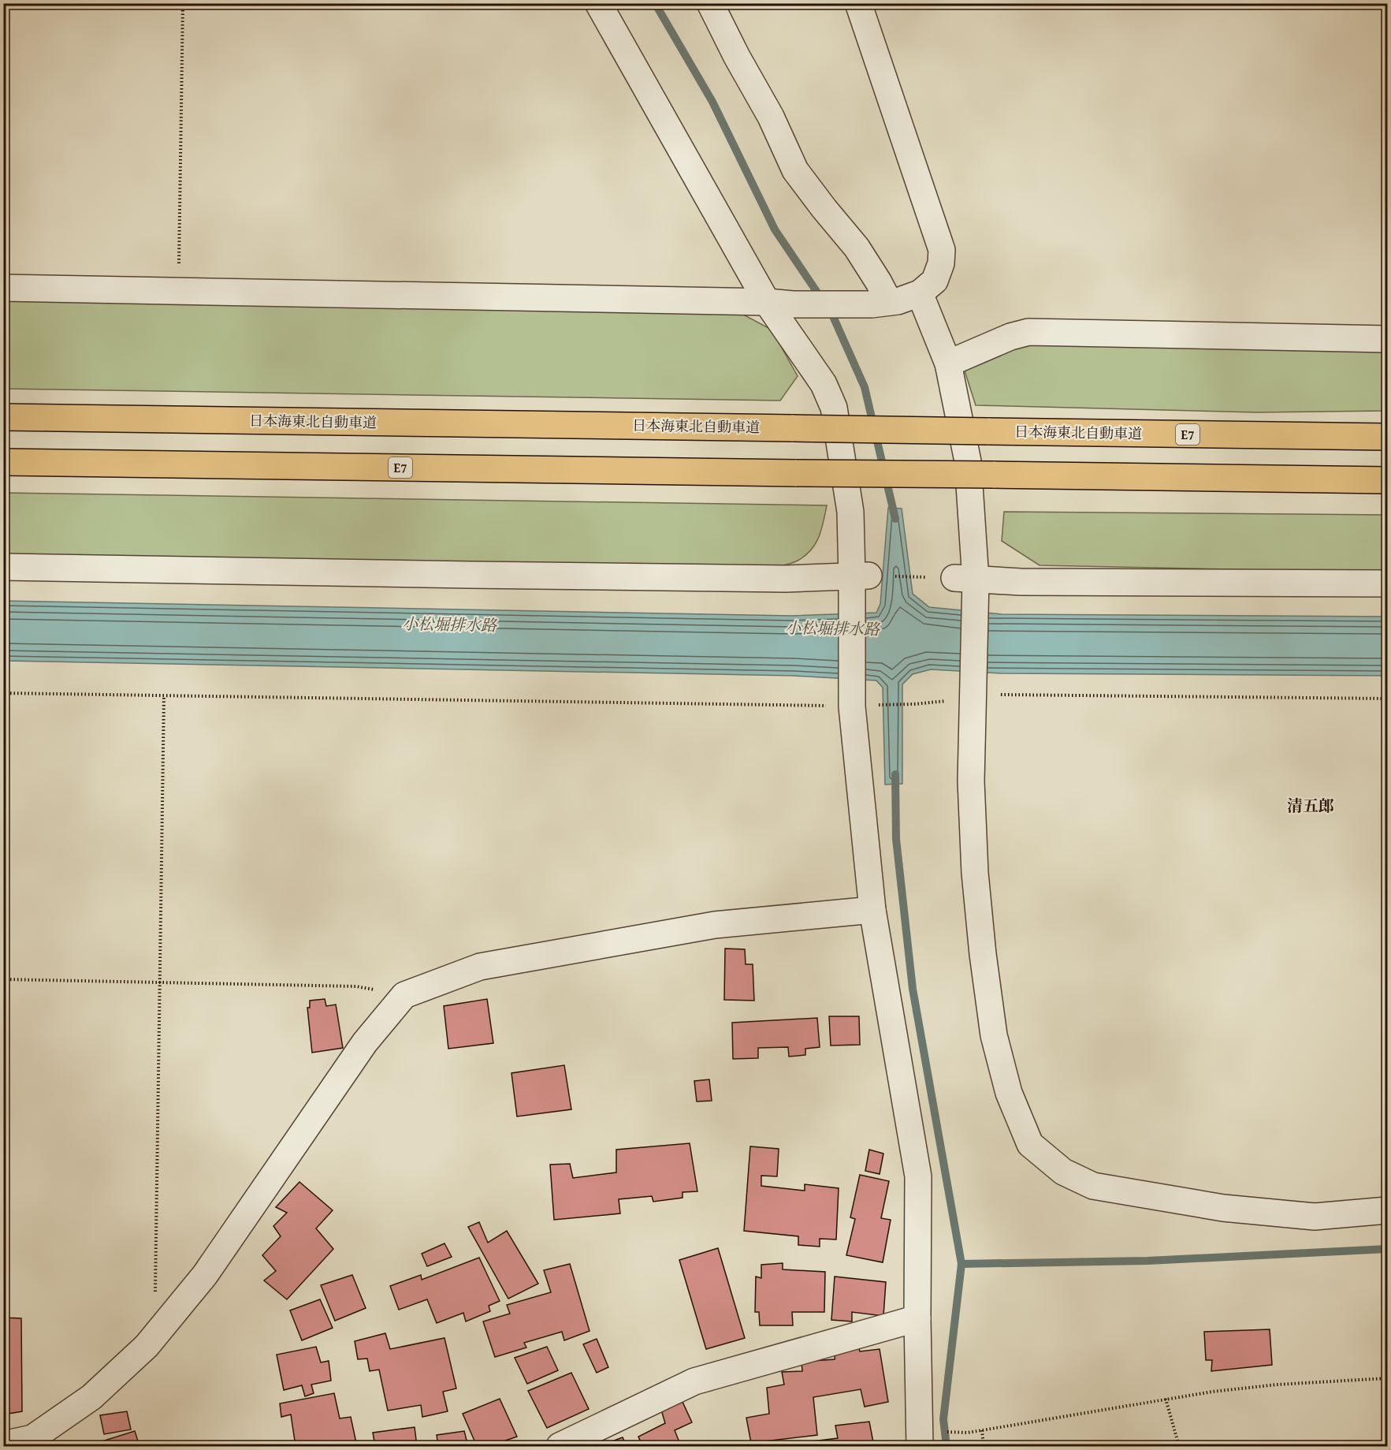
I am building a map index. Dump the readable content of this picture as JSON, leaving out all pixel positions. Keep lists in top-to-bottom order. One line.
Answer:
{"streets":{"highway":["日本海東北自動車道","E7"]},"districts":["清五郎"],"water":["小松堀排水路"]}
